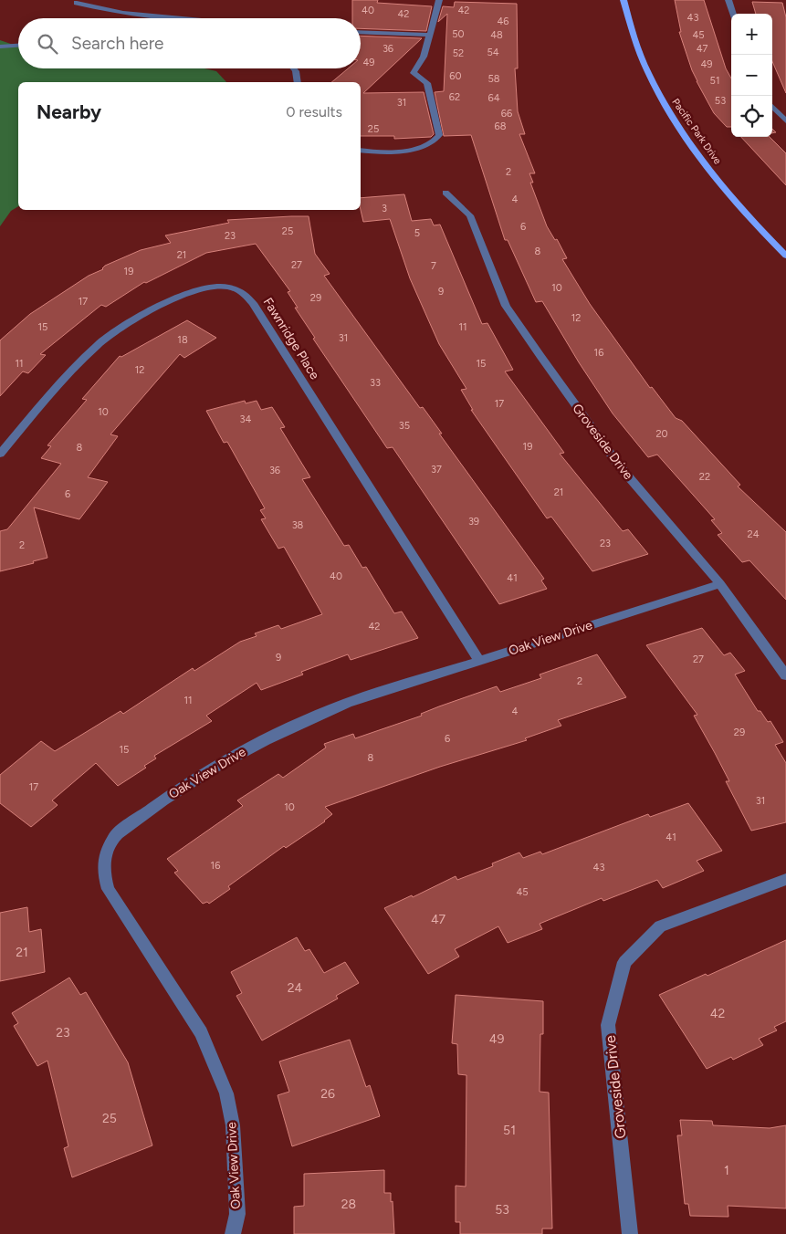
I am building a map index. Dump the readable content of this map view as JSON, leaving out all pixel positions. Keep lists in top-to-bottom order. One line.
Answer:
{"streets":{"main road":["Pacific Park Drive"],"street":["Fawnridge Place","Groveside Drive","Oak View Drive"]},"crossings":[["Fawnridge Place","Oak View Drive"],["Groveside Drive","Oak View Drive"]],"house_numbers":["40","42","42","43","46","50","48","45","36","47","54","52","49","49","60","58","51","62","64","53","31","66","68","25","2","4","3","6","25","5","23","8","21","27","7","19","10","9","29","17","12","15","11","31","18","16","11","15","12","33","17","10","34","35","20","19","8","37","36","22","21","6","39","38","24","23","2","40","41","42","9","27","2","11","4","29","6","15","8","17","31","10","41","16","43","45","47","21","24","42","23","49","26","25","51","1","28","53"],"page":{"map_buttons":["+","−"],"search":"Search here","heading":["Nearby","0 results"]}}
